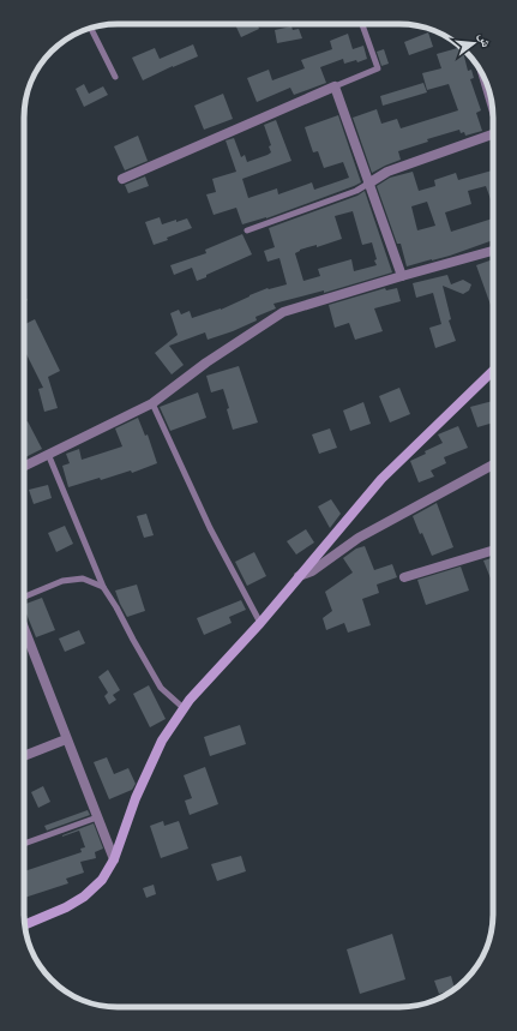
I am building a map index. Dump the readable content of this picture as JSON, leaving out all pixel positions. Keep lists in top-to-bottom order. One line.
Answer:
{"north":"right"}
